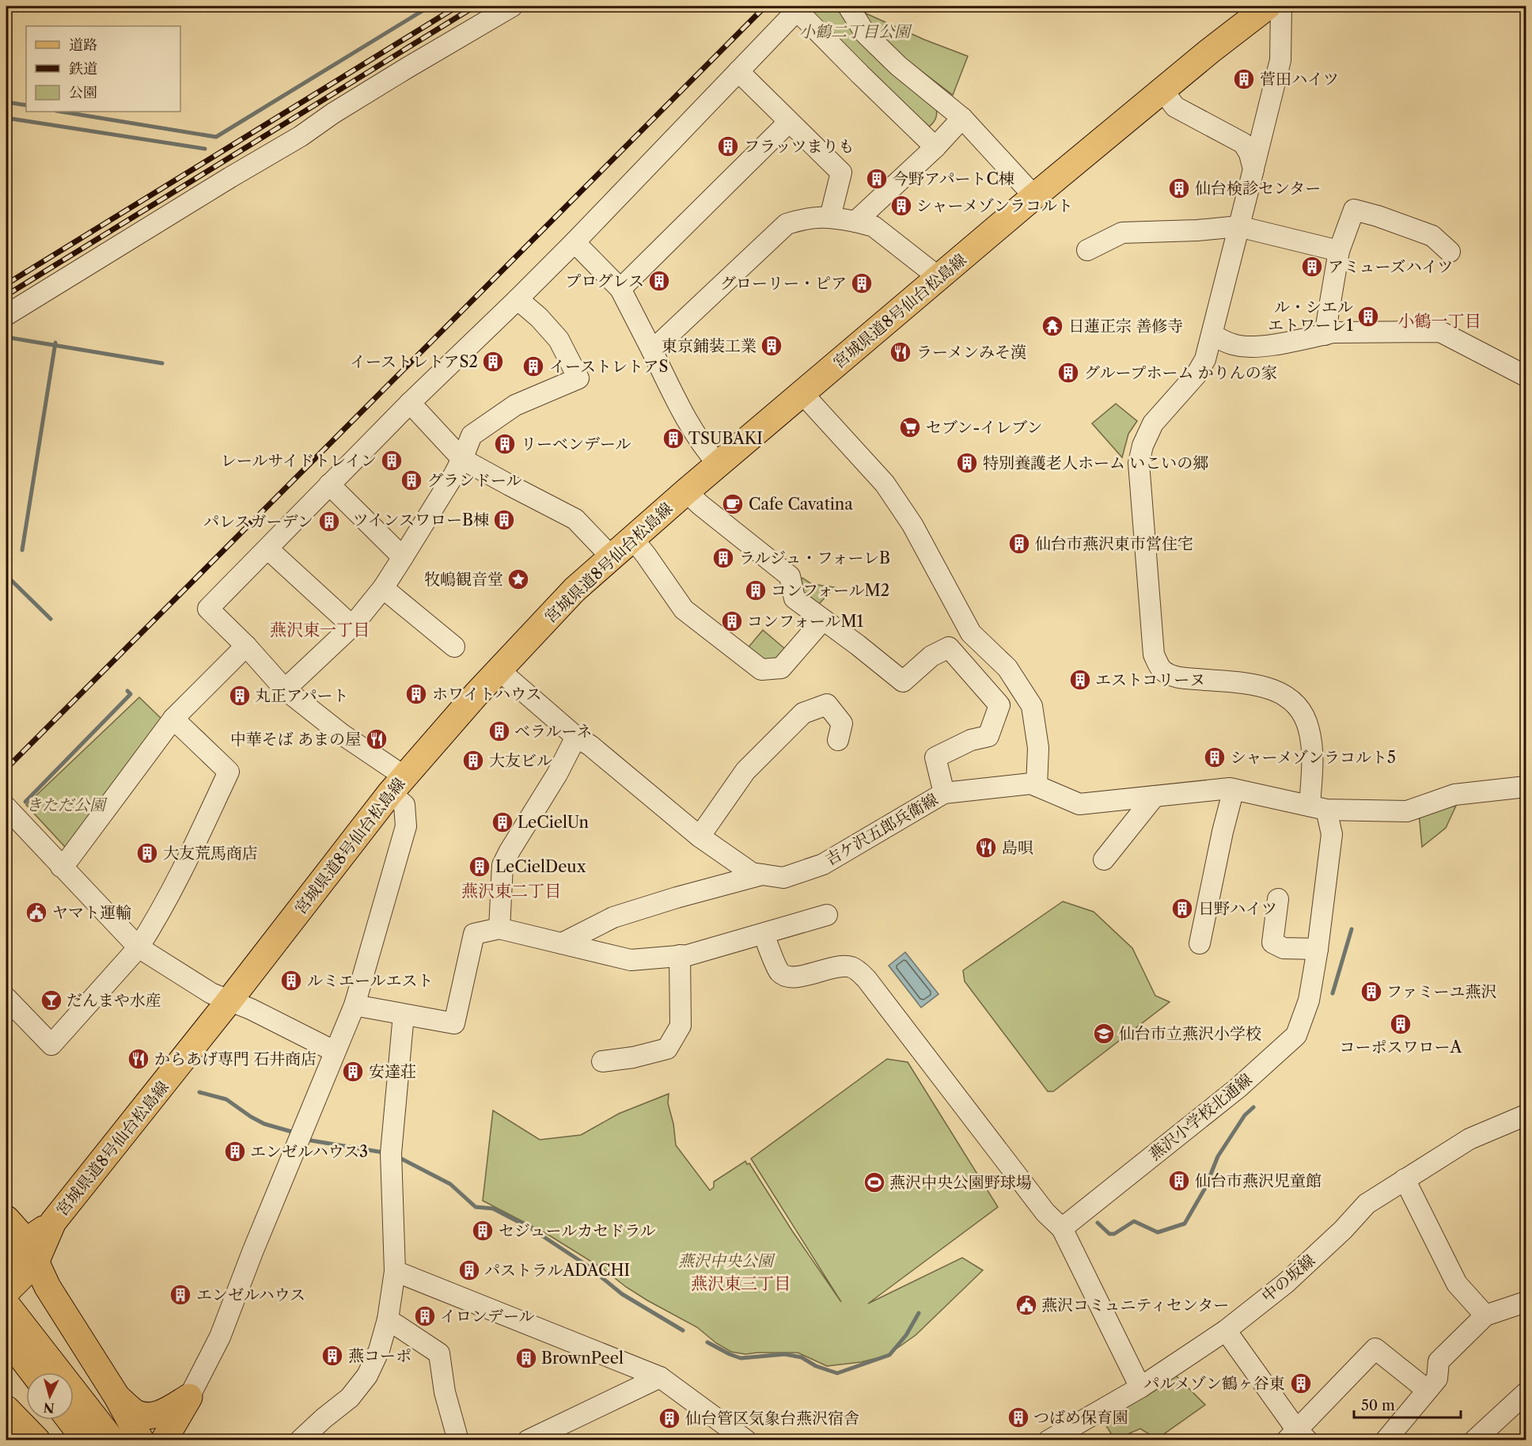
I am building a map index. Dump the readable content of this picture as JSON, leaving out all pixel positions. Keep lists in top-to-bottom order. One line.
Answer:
{"streets":{"main road":["宮城県道8号仙台松島線"],"street":["吉ケ沢五郎兵衛線","燕沢小学校北通線","中の坂線"]},"crossings":[["宮城県道8号仙台松島線","吉ケ沢五郎兵衛線"],["宮城県道8号仙台松島線","燕沢小学校北通線"],["吉ケ沢五郎兵衛線","燕沢小学校北通線"]],"districts":["小鶴一丁目","燕沢東一丁目","燕沢東二丁目","燕沢東三丁目"],"parks":["小鶴二丁目公園","きただ公園","燕沢中央公園"],"places":{"building":["菅田ハイツ","フラッツまりも","今野アパートC棟","仙台検診センター","シャーメゾンラコルト","アミューズハイツ","プログレス","グローリー・ピア","ル・シエル エトワーレ1","東京鋪装工業","イーストレトアS2","イーストレトアS","グループホーム かりんの家","TSUBAKI","リーベンデール","レールサイドトレイン","特別養護老人ホーム いこいの郷","グランドール","ツインスワローB棟","パレスガーデン","仙台市燕沢東市営住宅","ラルジュ・フォーレB","コンフォールM2","コンフォールM1","エストコリーヌ","ホワイトハウス","丸正アパート","ベラルーネ","シャーメゾンラコルト5","大友ビル","LeCielUn","大友荒馬商店","LeCielDeux","日野ハイツ","ルミエールエスト","ファミーユ燕沢","コーポスワローA","安達荘","エンゼルハウス3","仙台市燕沢児童館","セジュールカセドラル","パストラルADACHI","エンゼルハウス","イロンデール","燕コーポ","BrownPeel","パルメゾン鶴ヶ谷東","つばめ保育園","仙台管区気象台燕沢宿舎"],"temple":["日蓮正宗 善修寺"],"restaurant":["ラーメンみそ漢","中華そば あまの屋","島唄","からあげ専門 石井商店"],"supermarket":["セブン-イレブン"],"cafe":["Cafe Cavatina"],"place":["牧嶋観音堂"],"public building":["ヤマト運輸","燕沢コミュニティセンター"],"bar":["だんまや水産"],"school or university":["仙台市立燕沢小学校"],"sports":["燕沢中央公園野球場"]},"legend":["道路","鉄道","公園"],"scale_bar":"50 m","north":"bottom"}
